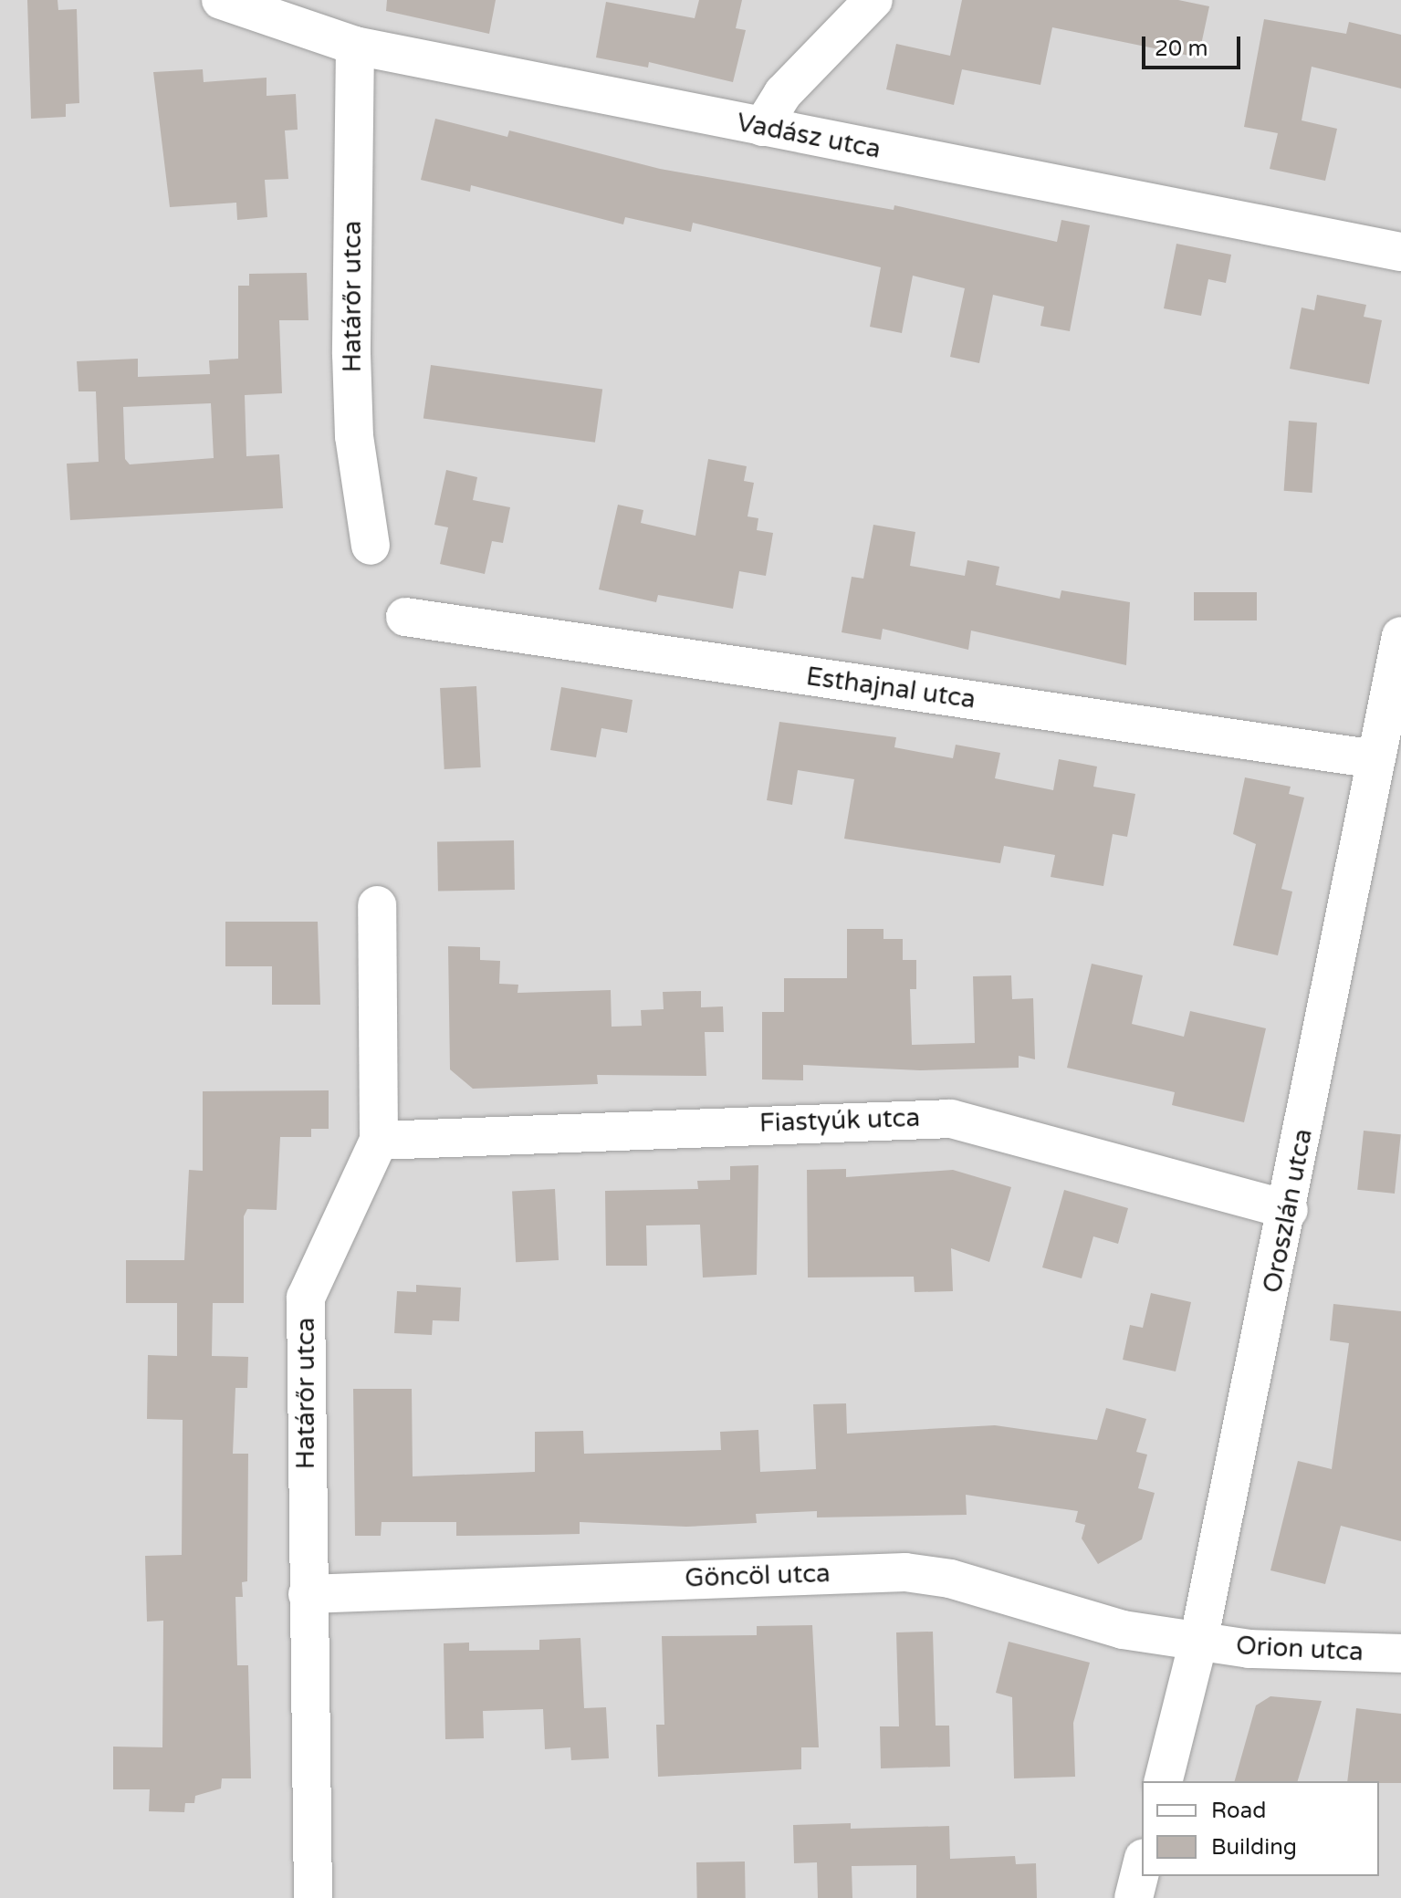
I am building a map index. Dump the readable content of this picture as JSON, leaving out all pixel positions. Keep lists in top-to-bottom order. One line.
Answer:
{"streets":{"street":["Vadász utca","Határőr utca","Esthajnal utca","Fiastyúk utca","Oroszlán utca","Göncöl utca","Orion utca"]},"crossings":[["Vadász utca","Határőr utca"],["Határőr utca","Fiastyúk utca"],["Határőr utca","Göncöl utca"],["Esthajnal utca","Oroszlán utca"],["Fiastyúk utca","Oroszlán utca"],["Oroszlán utca","Göncöl utca"],["Oroszlán utca","Orion utca"],["Göncöl utca","Orion utca"]],"legend":["Road","Building"],"scale_bar":"20 m"}
